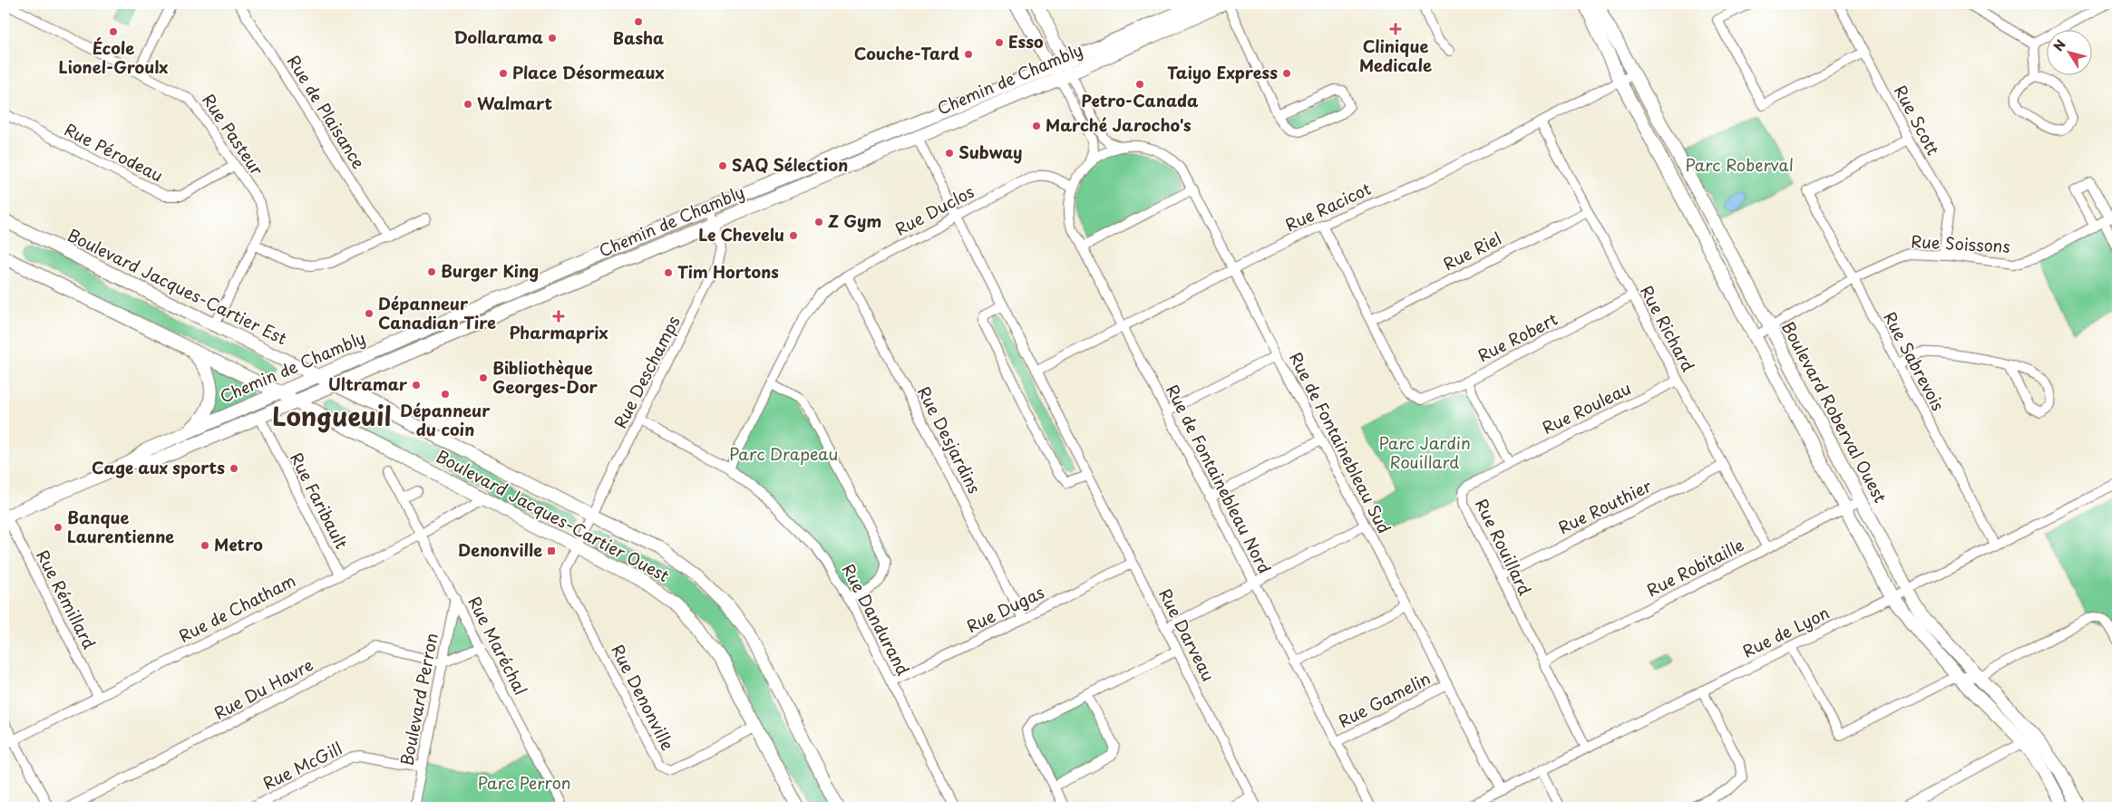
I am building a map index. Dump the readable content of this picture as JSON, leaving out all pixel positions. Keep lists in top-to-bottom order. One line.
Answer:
{"streets":{"main road":["Chemin de Chambly","Boulevard Jacques-Cartier Est","Boulevard Roberval Ouest","Boulevard Jacques-Cartier Ouest"],"street":["Rue de Plaisance","Rue Scott","Rue Pasteur","Rue Pérodeau","Rue Racicot","Rue Duclos","Rue Soissons","Rue Riel","Rue Richard","Rue Robert","Rue Sabrevois","Rue Deschamps","Rue Rouleau","Rue Desjardins","Rue de Fontainebleau Sud","Rue de Fontainebleau Nord","Rue Faribault","Rue Routhier","Rue Rouillard","Rue Robitaille","Rue Rémillard","Rue de Chatham","Rue Dugas","Rue Dandurand","Rue de Lyon","Rue Darveau","Rue Maréchal","Rue Du Havre","Rue Denonville","Boulevard Perron","Rue Gamelin","Rue McGill"]},"crossings":[["Chemin de Chambly","Boulevard Jacques-Cartier Est"],["Chemin de Chambly","Rue Deschamps"],["Chemin de Chambly","Rue Faribault"],["Chemin de Chambly","Boulevard Jacques-Cartier Ouest"],["Chemin de Chambly","Rue Rémillard"],["Chemin de Chambly","Rue Darveau"],["Rue Scott","Rue Soissons"],["Rue Scott","Rue Sabrevois"],["Rue Pasteur","Rue Pérodeau"],["Rue Pasteur","Boulevard Jacques-Cartier Est"],["Rue Racicot","Rue Richard"],["Rue Racicot","Boulevard Roberval Ouest"],["Rue Racicot","Rue de Fontainebleau Sud"],["Rue Racicot","Rue de Fontainebleau Nord"],["Rue Racicot","Rue Darveau"],["Rue Duclos","Rue Desjardins"],["Rue Duclos","Rue de Fontainebleau Nord"],["Rue Duclos","Rue Dandurand"],["Rue Duclos","Rue Darveau"],["Rue Soissons","Rue Sabrevois"],["Rue Soissons","Boulevard Roberval Ouest"],["Rue Riel","Rue Richard"],["Rue Riel","Rue Robert"],["Boulevard Jacques-Cartier Est","Boulevard Jacques-Cartier Ouest"],["Rue Richard","Rue Robert"],["Rue Richard","Rue Rouleau"],["Rue Richard","Rue Routhier"],["Rue Richard","Rue Robitaille"],["Rue Sabrevois","Rue de Lyon"],["Rue Deschamps","Boulevard Jacques-Cartier Ouest"],["Rue Deschamps","Rue Dandurand"],["Rue Deschamps","Rue Denonville"],["Rue Rouleau","Rue Rouillard"],["Boulevard Roberval Ouest","Rue Robitaille"],["Boulevard Roberval Ouest","Rue de Lyon"],["Rue Desjardins","Rue Dugas"],["Rue de Fontainebleau Sud","Rue de Lyon"],["Rue de Fontainebleau Sud","Rue Gamelin"],["Rue de Fontainebleau Nord","Rue Gamelin"],["Rue Faribault","Rue de Chatham"],["Rue Routhier","Rue Rouillard"],["Boulevard Jacques-Cartier Ouest","Rue de Chatham"],["Boulevard Jacques-Cartier Ouest","Rue Denonville"],["Rue Rouillard","Rue Robitaille"],["Rue Rouillard","Rue de Lyon"],["Rue Rémillard","Rue de Chatham"],["Rue de Chatham","Rue Maréchal"],["Rue Dugas","Rue Dandurand"],["Rue Dugas","Rue Darveau"],["Rue Maréchal","Boulevard Perron"],["Rue Du Havre","Boulevard Perron"],["Boulevard Perron","Rue McGill"]],"districts":["Longueuil"],"parks":["Parc Roberval","Parc Jardin Rouillard","Parc Drapeau","Parc Perron"],"places":{"other":["Basha","École Lionel-Groulx","Dollarama","Esso","Couche-Tard","Place Désormeaux","Taiyo Express","Petro-Canada","Walmart","Marché Jarocho's","Subway","SAQ Sélection","Z Gym","Le Chevelu","Burger King","Tim Hortons","Dépanneur Canadian Tire","Bibliothèque Georges-Dor","Ultramar","Dépanneur du coin","Cage aux sports","Banque Laurentienne","Metro"],"health":["Clinique Medicale","Pharmaprix"],"transit":["Denonville"]},"north":"top left"}
